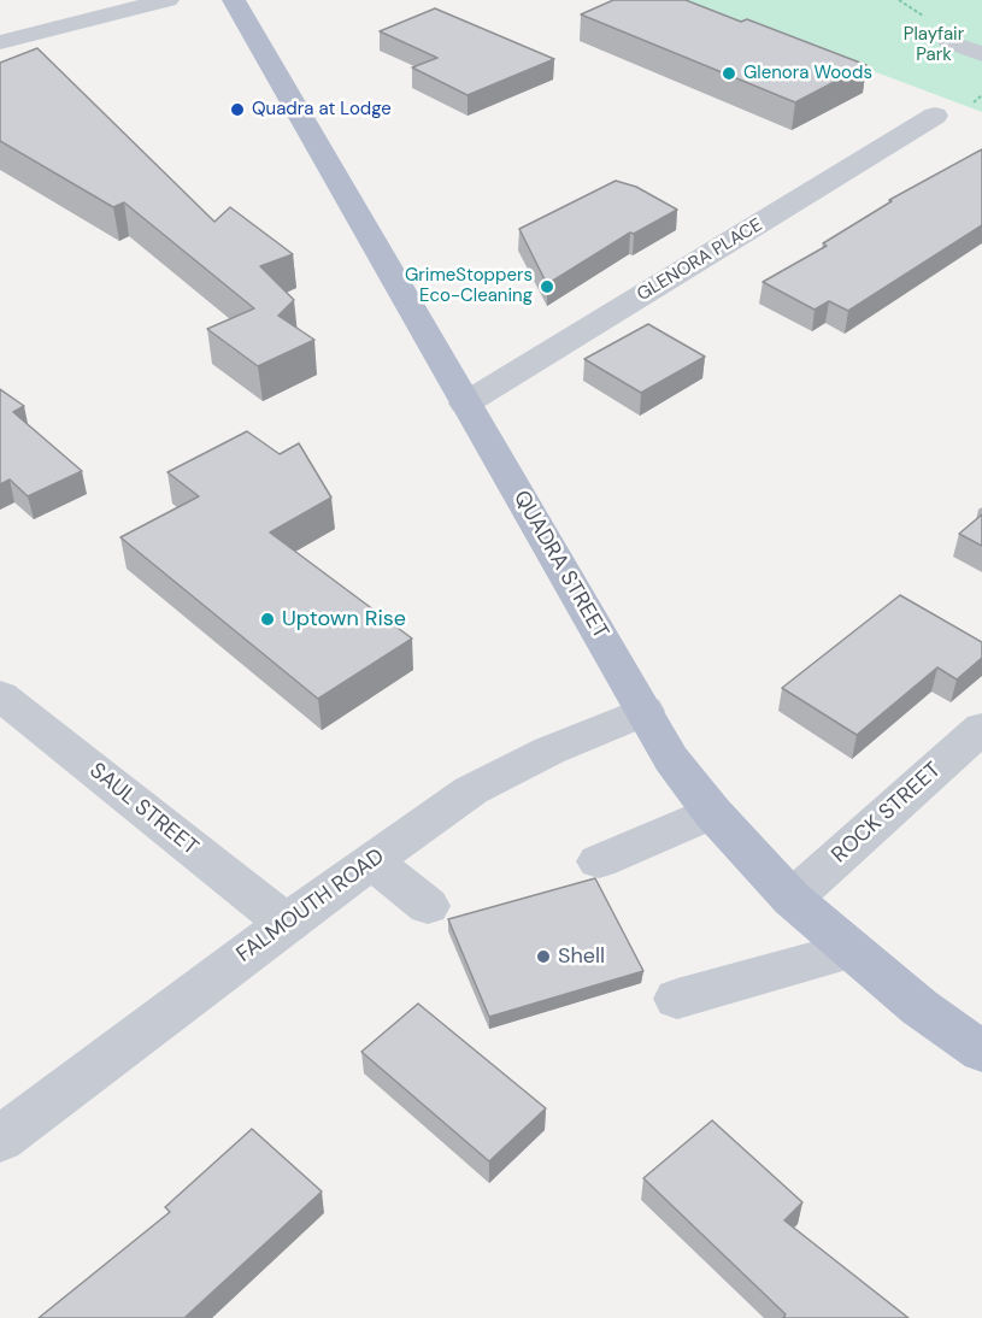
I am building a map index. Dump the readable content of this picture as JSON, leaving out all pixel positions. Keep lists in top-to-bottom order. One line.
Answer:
{"streets":{"main road":["QUADRA STREET"],"street":["GLENORA PLACE","SAUL STREET","ROCK STREET","FALMOUTH ROAD"]},"crossings":[["GLENORA PLACE","QUADRA STREET"],["QUADRA STREET","ROCK STREET"],["QUADRA STREET","FALMOUTH ROAD"],["SAUL STREET","FALMOUTH ROAD"]],"parks":["Playfair Park"],"places":["Glenora Woods","Quadra at Lodge","GrimeStoppers Eco-Cleaning","Uptown Rise","Shell"]}
